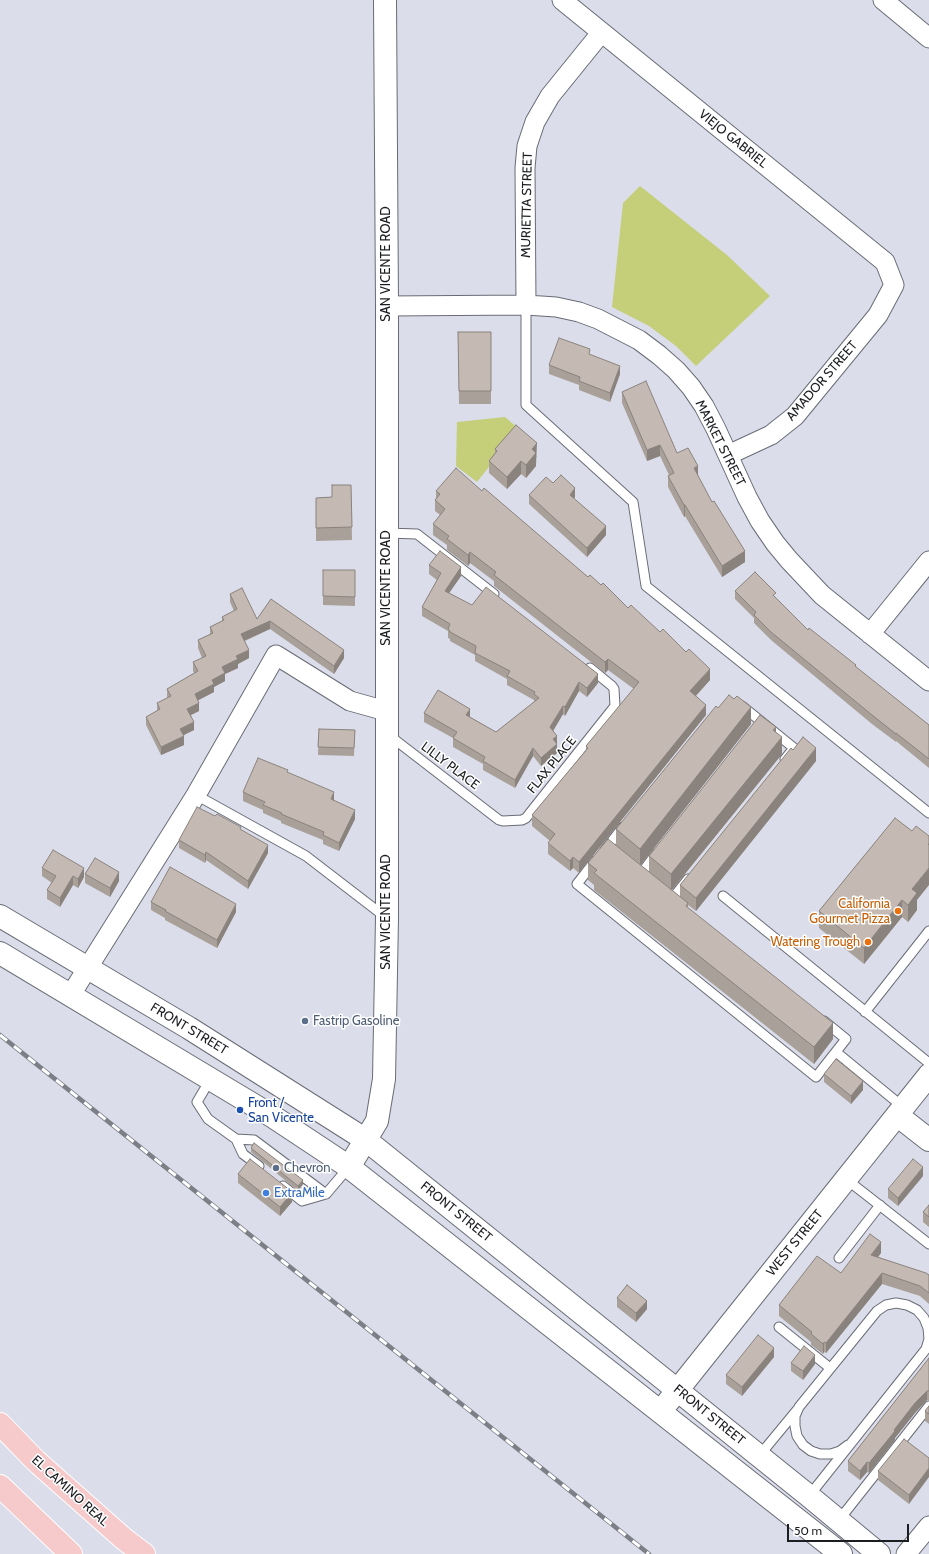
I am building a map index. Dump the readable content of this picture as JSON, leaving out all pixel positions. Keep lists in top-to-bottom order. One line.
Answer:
{"streets":{"highway":["EL CAMINO REAL"],"main road":["SAN VICENTE ROAD","FRONT STREET","WEST STREET"],"street":["VIEJO GABRIEL","MURIETTA STREET","AMADOR STREET","MARKET STREET"],"lane":["FLAX PLACE","LILLY PLACE"]},"crossings":[["VIEJO GABRIEL","MURIETTA STREET"],["VIEJO GABRIEL","AMADOR STREET"],["MURIETTA STREET","MARKET STREET"],["SAN VICENTE ROAD","MARKET STREET"],["SAN VICENTE ROAD","LILLY PLACE"],["SAN VICENTE ROAD","FRONT STREET"],["AMADOR STREET","MARKET STREET"],["FLAX PLACE","LILLY PLACE"],["FRONT STREET","WEST STREET"]],"places":["California Gourmet Pizza","Watering Trough","Fastrip Gasoline","Front / San Vicente","Chevron","ExtraMile"],"scale_bar":"50 m"}
